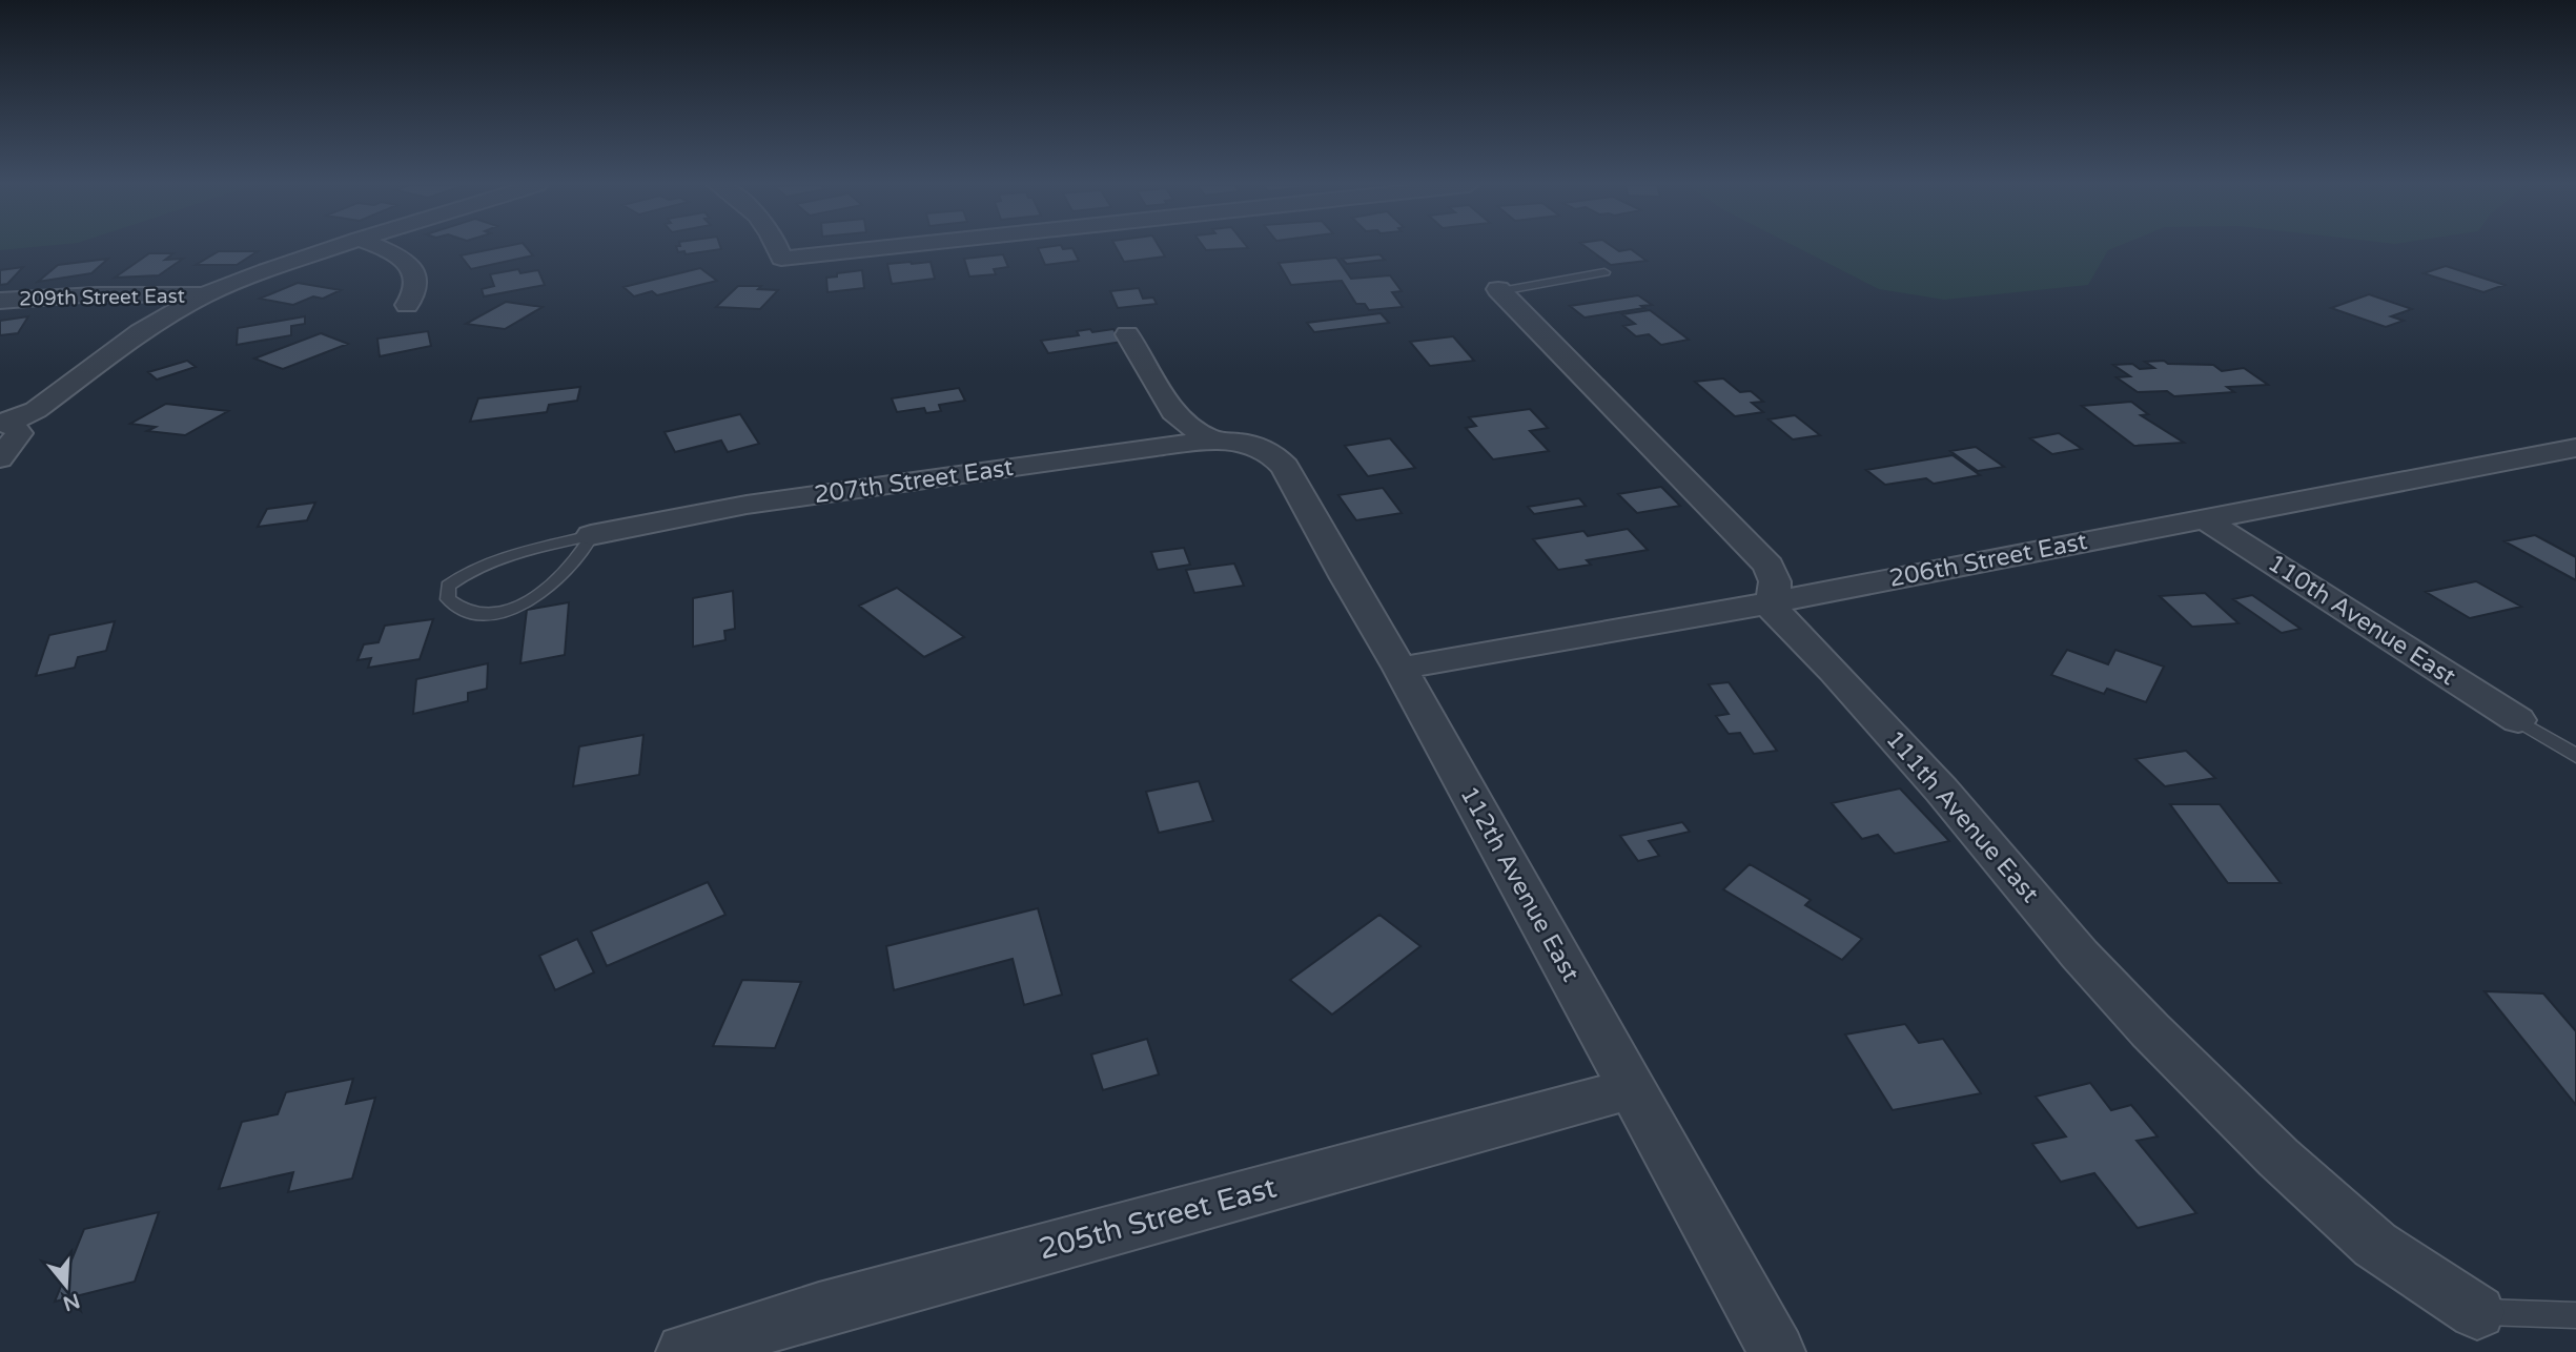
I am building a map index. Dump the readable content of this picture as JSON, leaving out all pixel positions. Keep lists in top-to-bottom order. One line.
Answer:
{"streets":{"street":["209th Street East","207th Street East","206th Street East","110th Avenue East","111th Avenue East","112th Avenue East","205th Street East"]},"crossings":[["207th Street East","112th Avenue East"],["206th Street East","110th Avenue East"],["206th Street East","111th Avenue East"],["206th Street East","112th Avenue East"],["112th Avenue East","205th Street East"]],"north":"bottom"}
